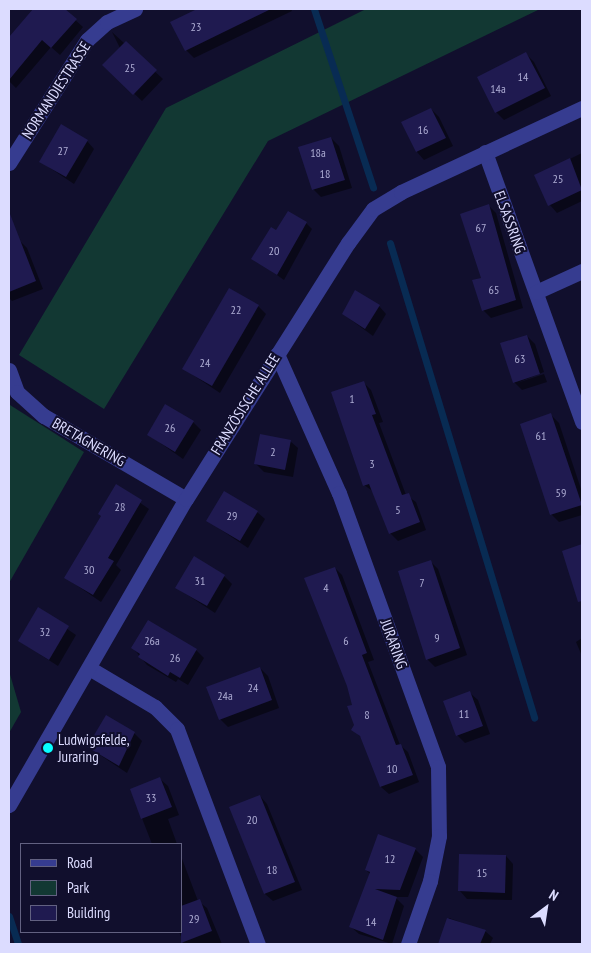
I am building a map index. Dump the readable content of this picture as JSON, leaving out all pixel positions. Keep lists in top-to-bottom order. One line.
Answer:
{"streets":{"street":["NORMANDIESTRASSE","ELSASSRING","FRANZÖSISCHE ALLEE","BRETAGNERING","JURARING"]},"crossings":[["ELSASSRING","FRANZÖSISCHE ALLEE"],["FRANZÖSISCHE ALLEE","BRETAGNERING"],["FRANZÖSISCHE ALLEE","JURARING"]],"places":["Ludwigsfelde, Juraring"],"house_numbers":["23","25","14","14a","16","27","18a","18","25","67","20","65","22","63","24","1","26","61","2","3","59","28","5","29","30","31","7","4","32","9","26a","6","26","24","24a","11","8","10","33","20","12","18","15","29","14"],"legend":["Road","Park","Building"],"north":"top right"}
